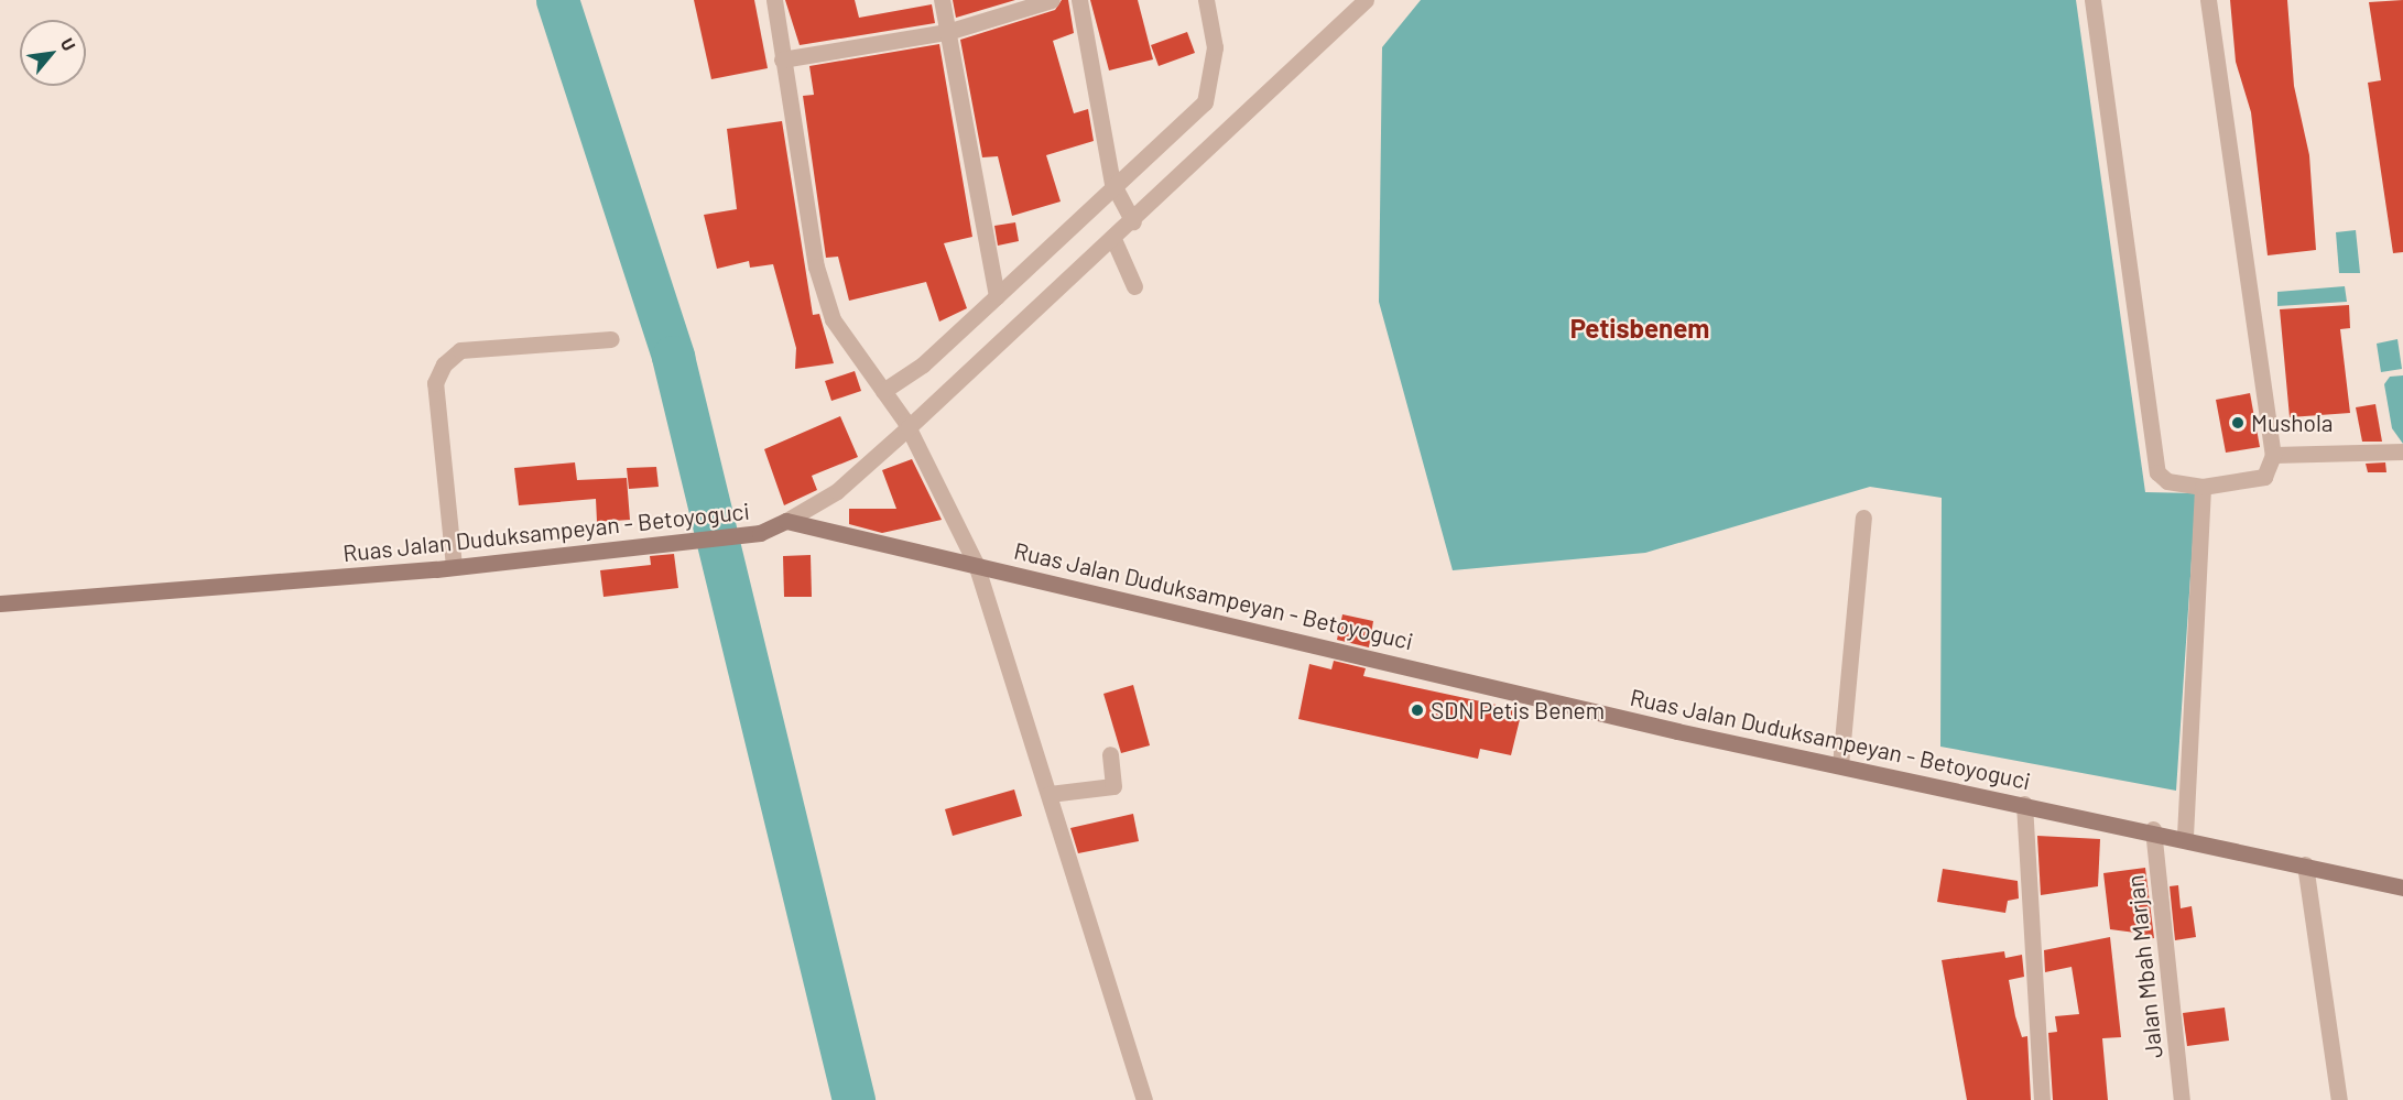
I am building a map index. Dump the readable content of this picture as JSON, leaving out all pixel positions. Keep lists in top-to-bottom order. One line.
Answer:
{"streets":{"main road":["Ruas Jalan Duduksampeyan - Betoyoguci"],"street":["Jalan Mbah Marjan"]},"crossings":[["Ruas Jalan Duduksampeyan - Betoyoguci","Jalan Mbah Marjan"]],"districts":["Petisbenem"],"places":["Mushola","SDN Petis Benem"],"north":"top right"}
